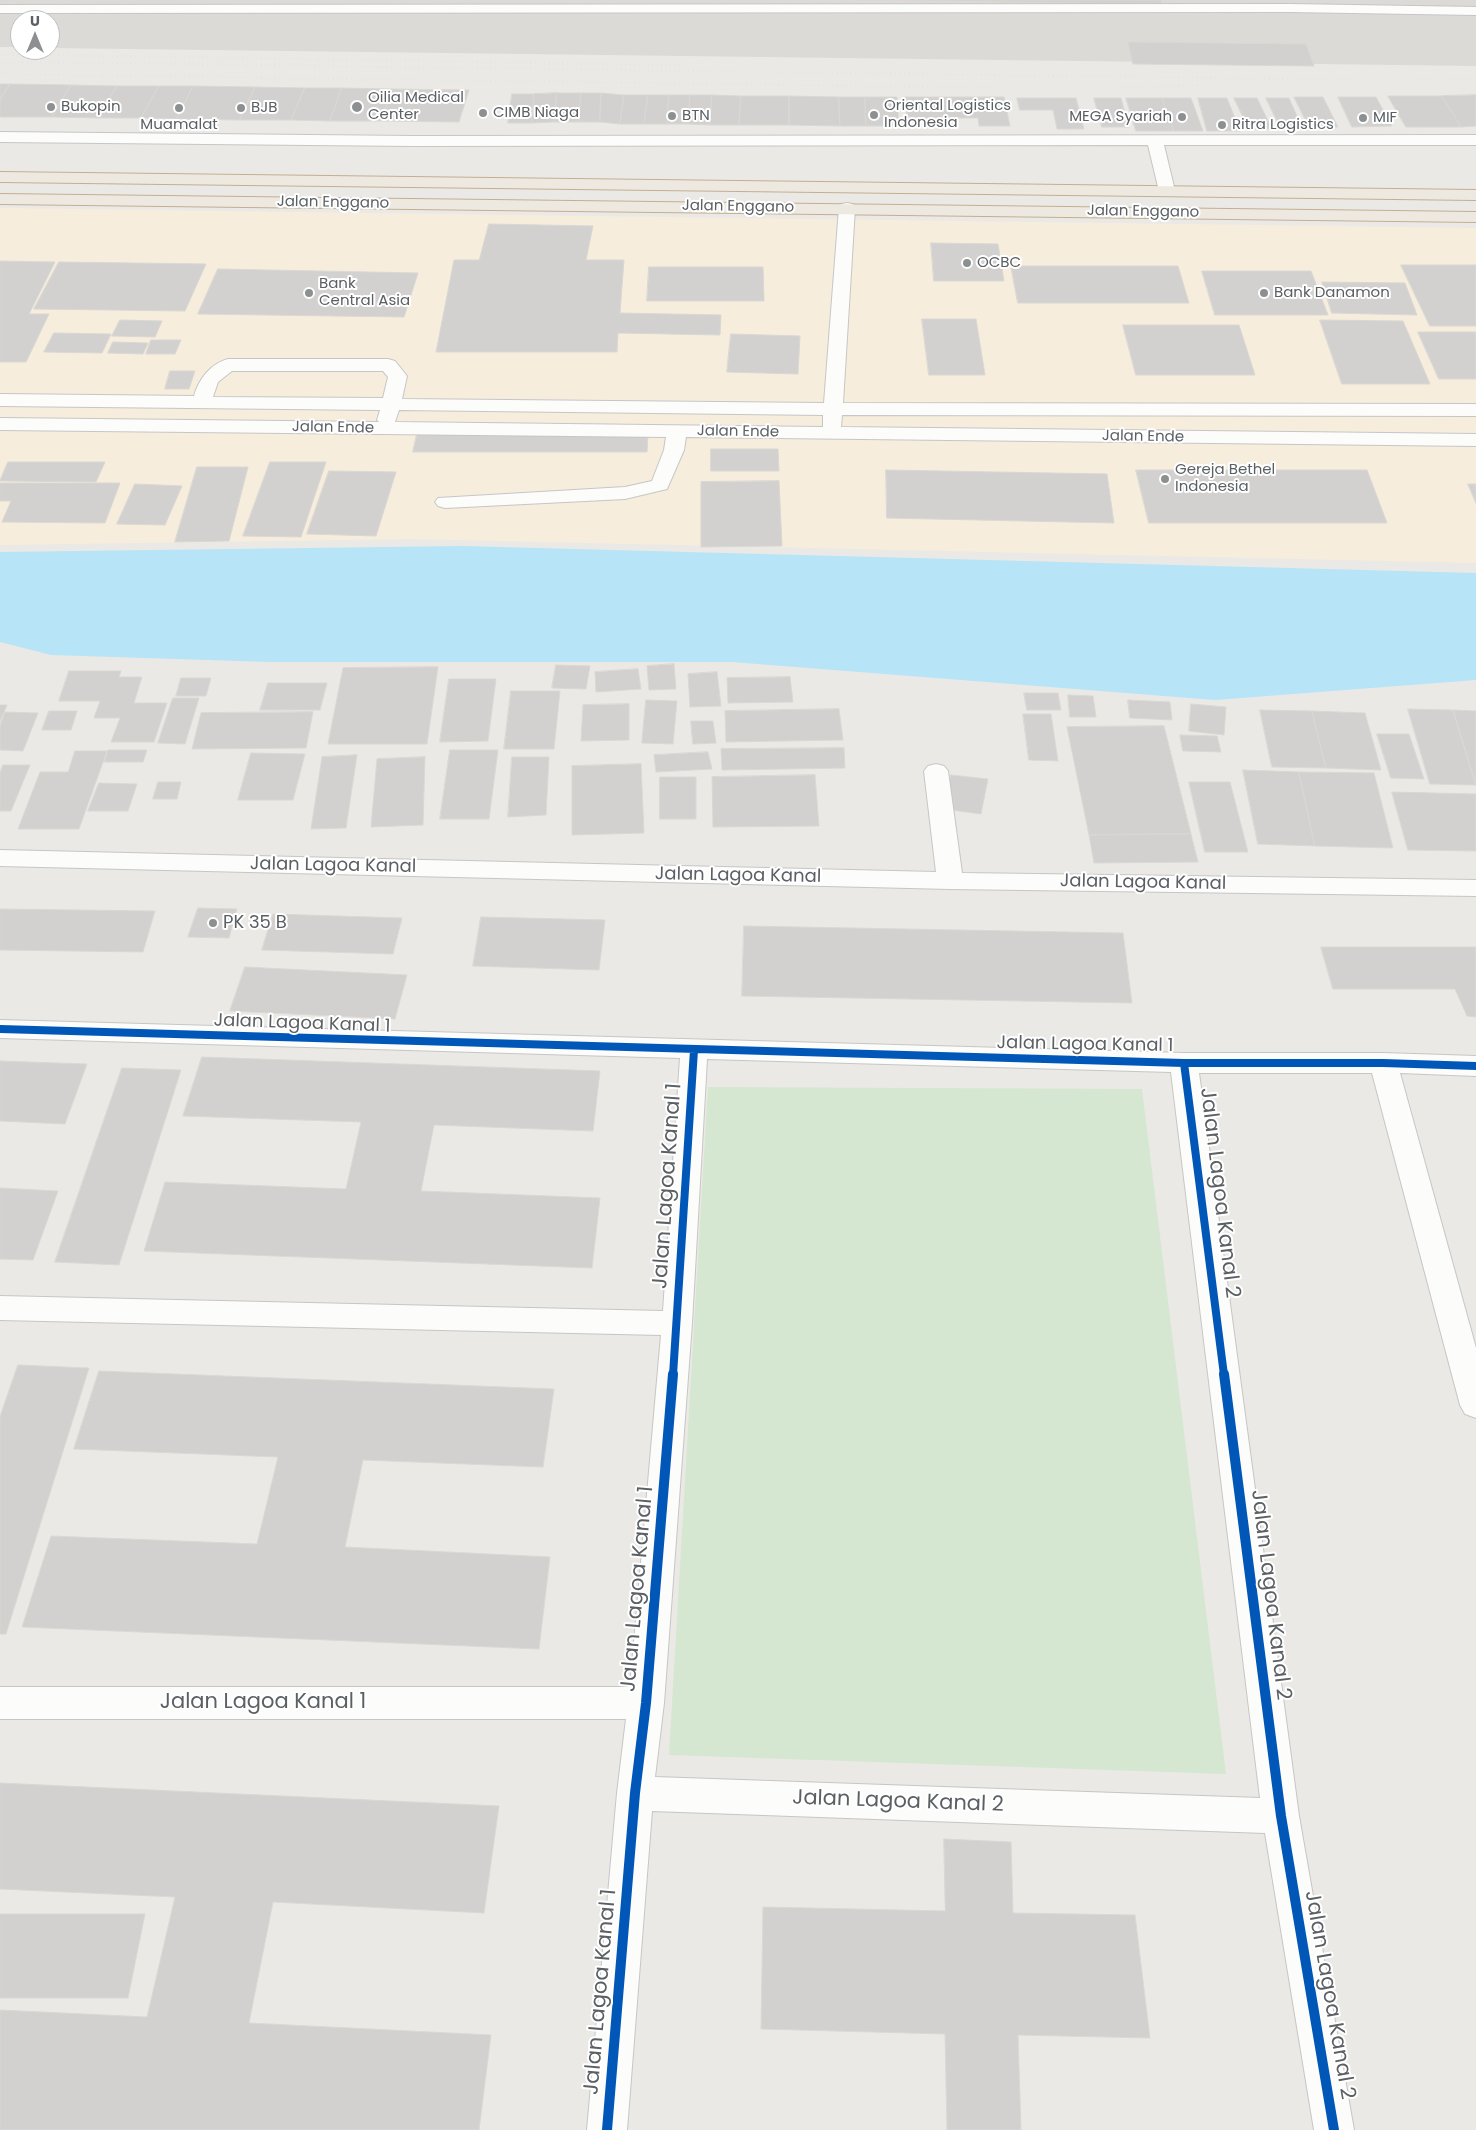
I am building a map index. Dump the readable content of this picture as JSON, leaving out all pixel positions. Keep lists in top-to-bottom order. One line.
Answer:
{"streets":{"highway":["Jalan Enggano"],"street":["Jalan Ende","Jalan Lagoa Kanal","Jalan Lagoa Kanal 1","Jalan Lagoa Kanal 2"]},"crossings":[["Jalan Lagoa Kanal 1","Jalan Lagoa Kanal 2"]],"places":["Bukopin","Oilia Medical Center","Muamalat","BJB","CIMB Niaga","Oriental Logistics Indonesia","BTN","MEGA Syariah","MIF","Ritra Logistics","OCBC","Bank Central Asia","Bank Danamon","Gereja Bethel Indonesia","PK 35 B"],"north":"top"}
